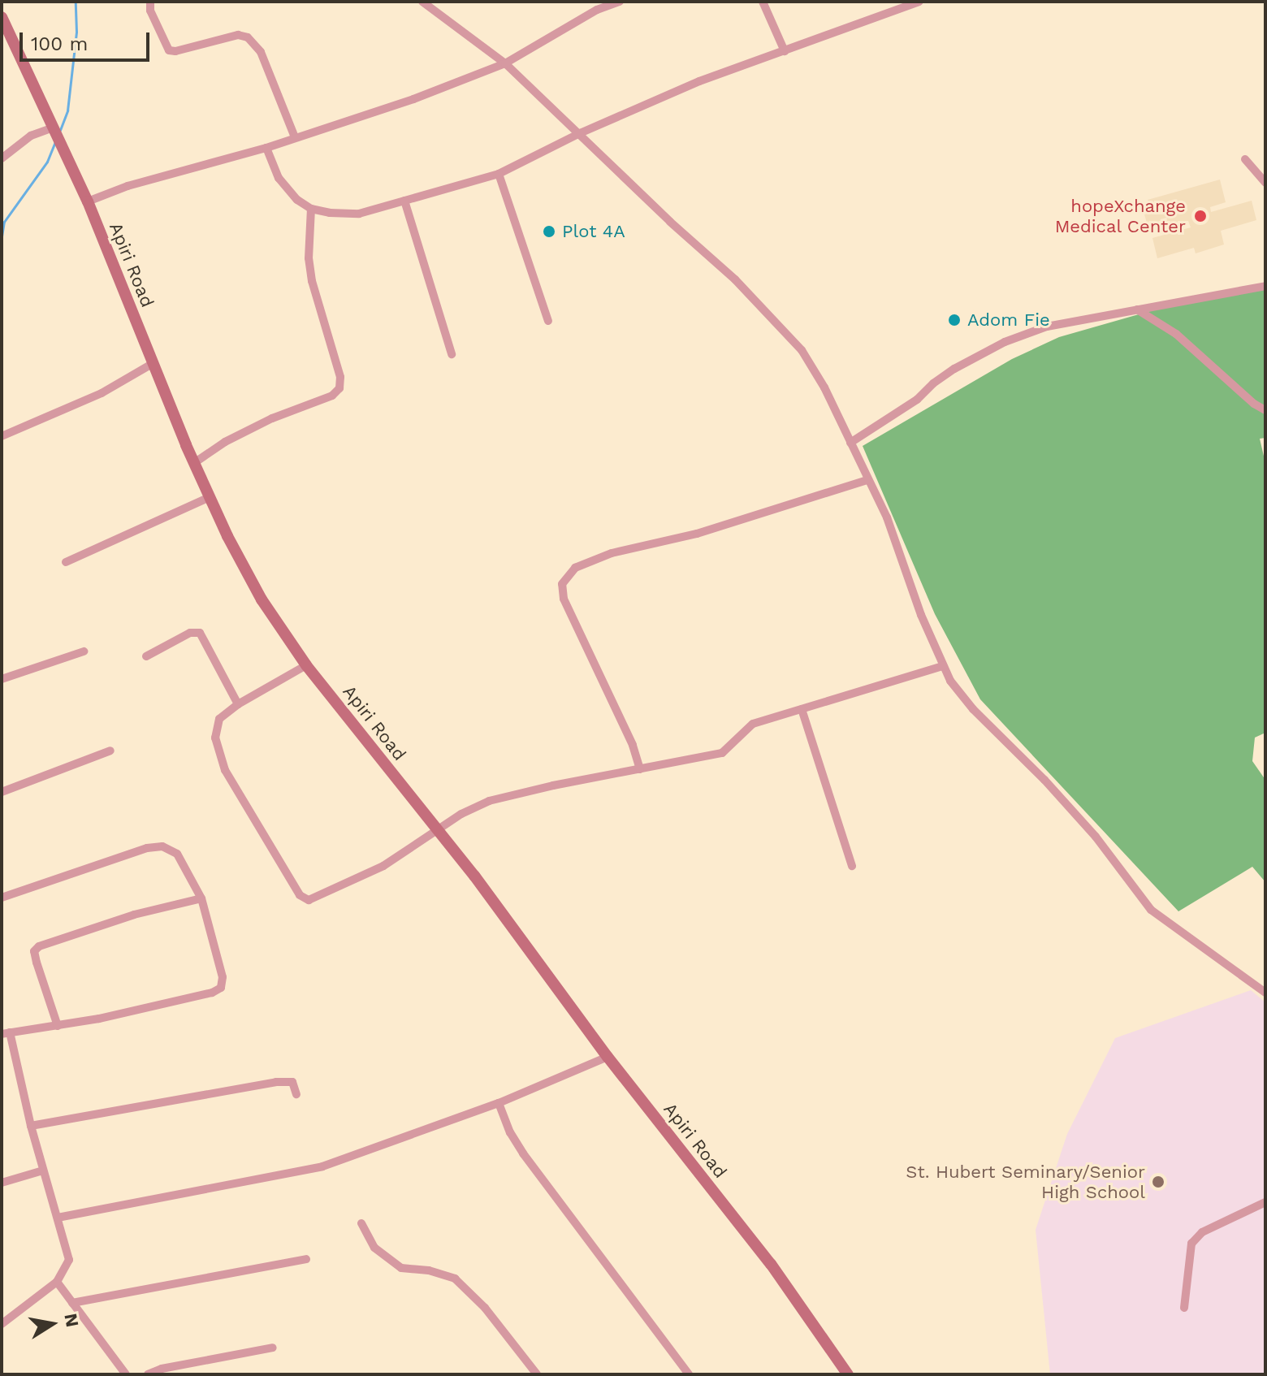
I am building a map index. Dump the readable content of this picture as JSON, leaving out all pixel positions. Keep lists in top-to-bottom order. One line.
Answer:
{"streets":{"street":["Apiri Road"]},"places":["hopeXchange Medical Center","Plot 4A","Adom Fie","St. Hubert Seminary/Senior High School"],"scale_bar":"100 m","north":"right"}
